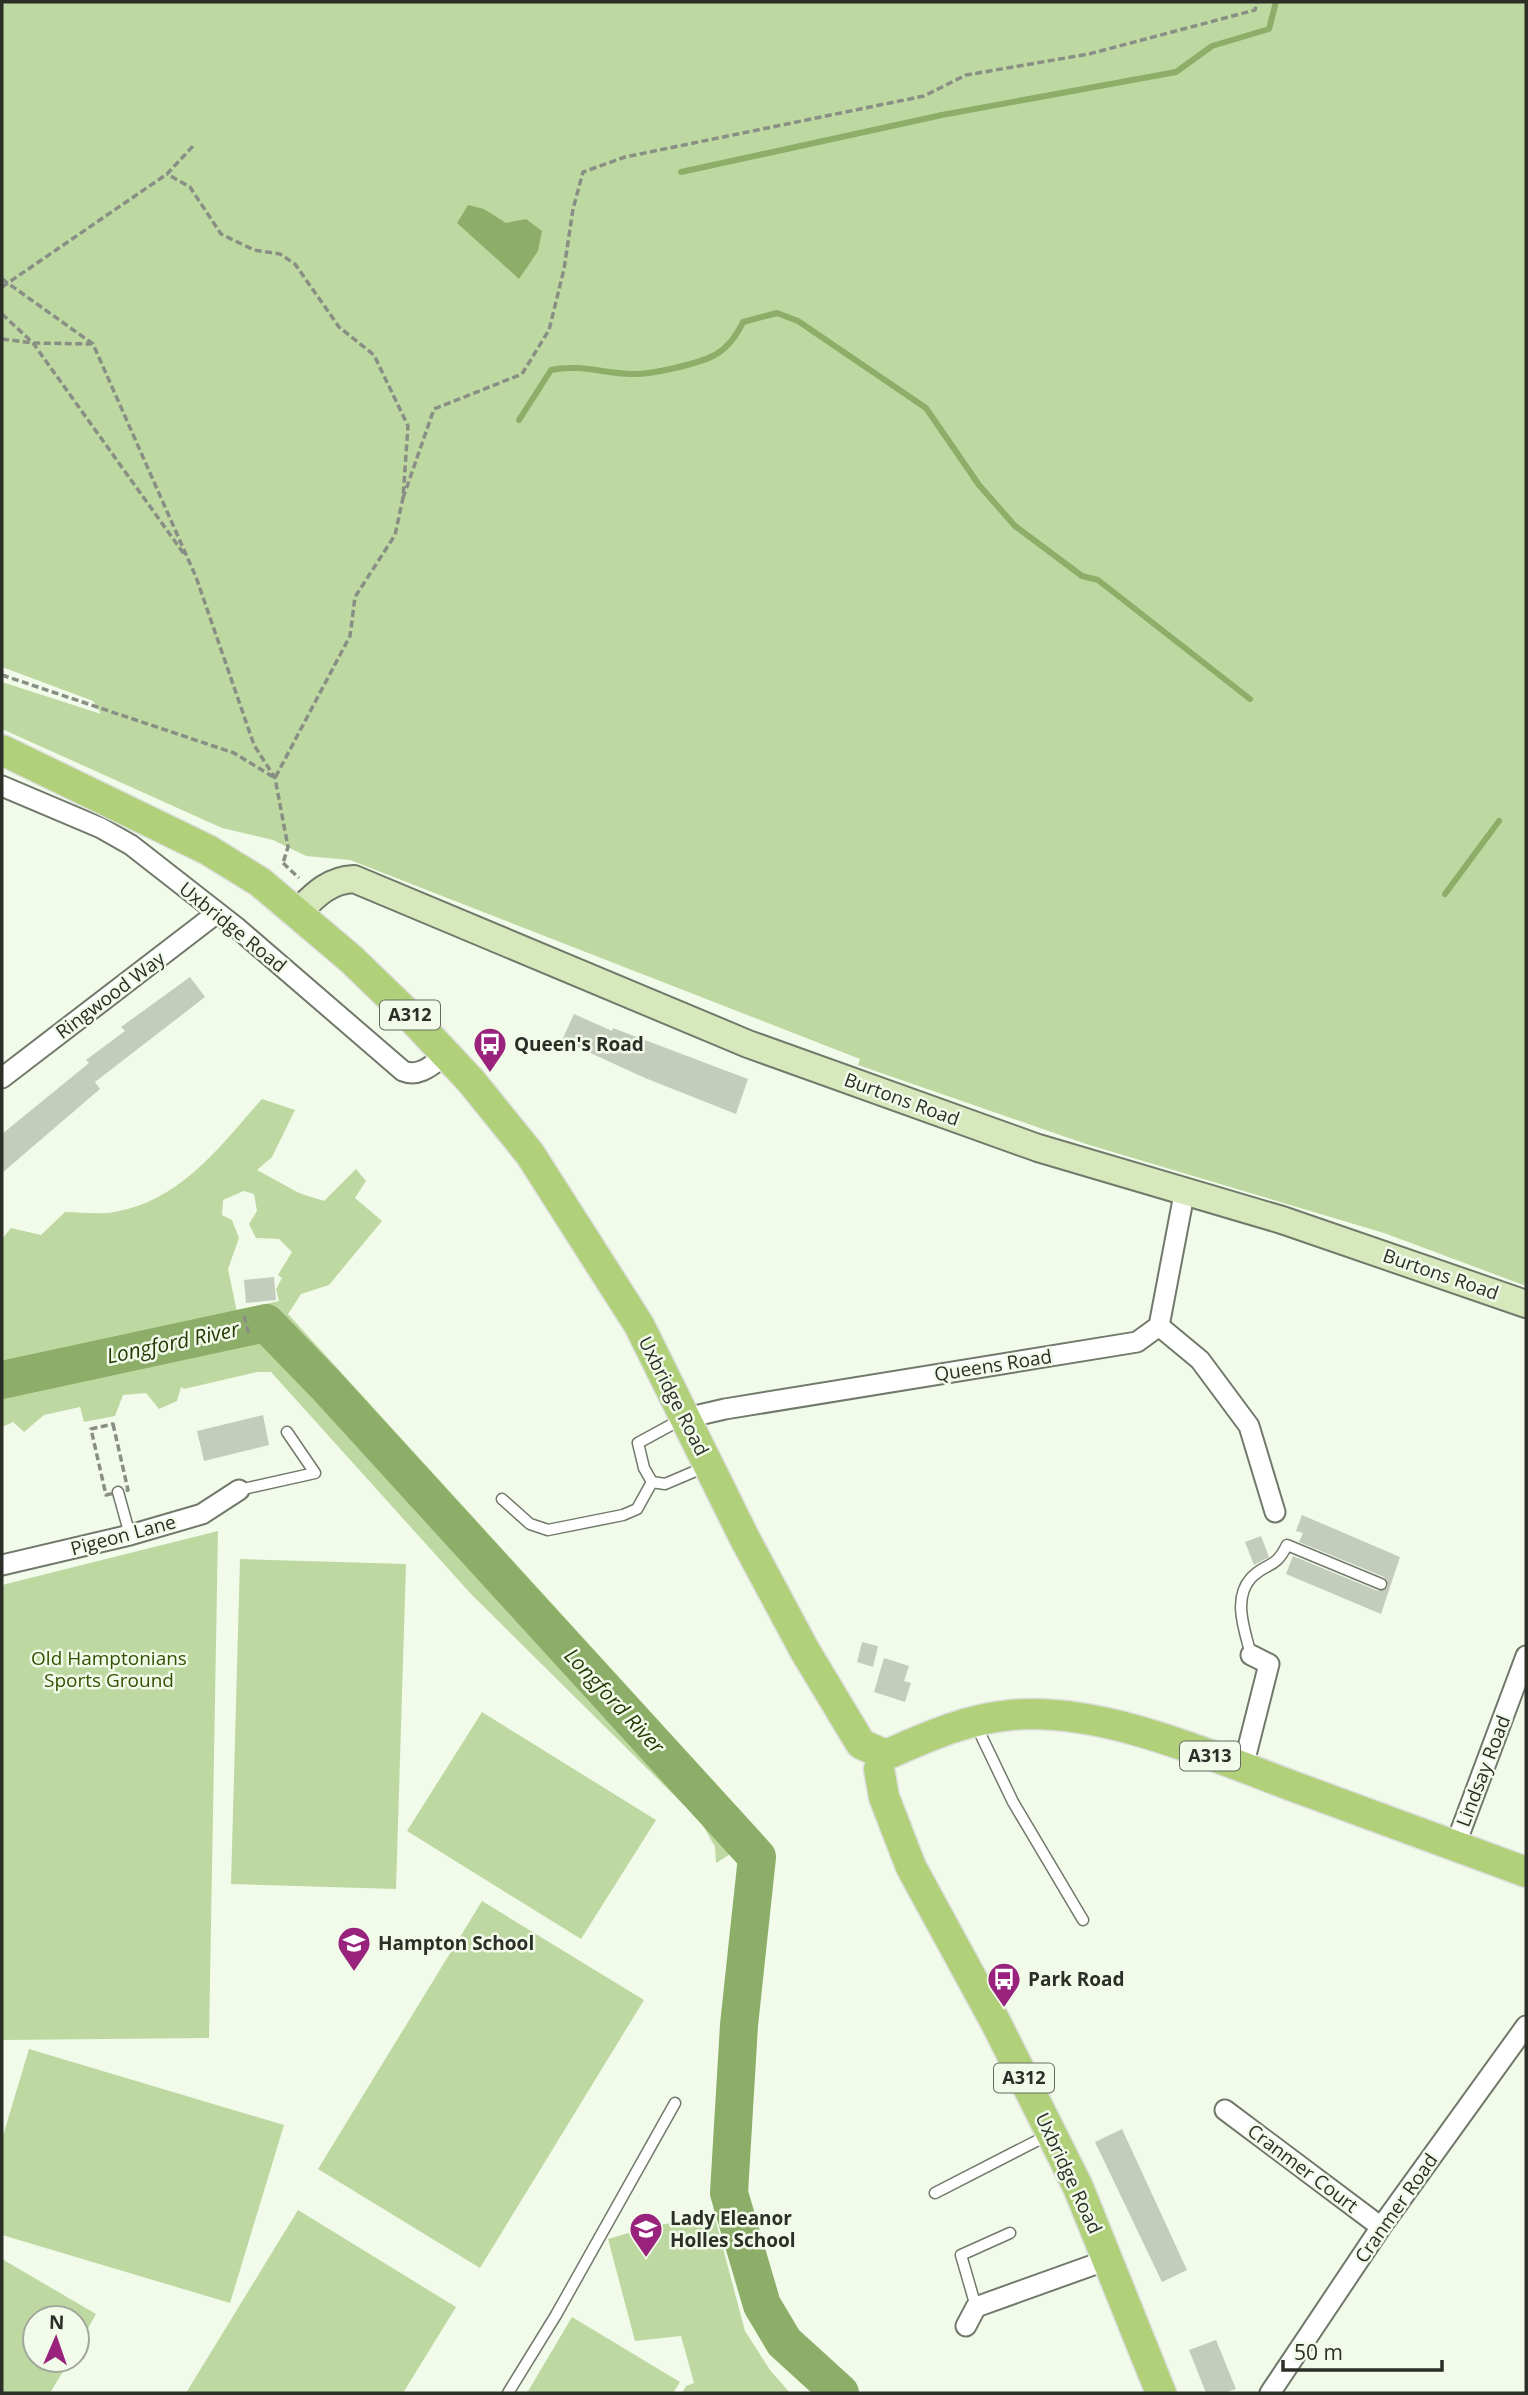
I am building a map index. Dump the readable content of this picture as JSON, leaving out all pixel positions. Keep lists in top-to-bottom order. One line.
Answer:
{"streets":{"main road":["Uxbridge Road","A312","A313"],"street":["Ringwood Way","Burtons Road","Queens Road","Pigeon Lane","Lindsay Road","Cranmer Court","Cranmer Road"]},"crossings":[["Uxbridge Road","Ringwood Way"],["Uxbridge Road","Burtons Road"],["Uxbridge Road","Queens Road"],["Uxbridge Road","A313"],["A313","Lindsay Road"],["Cranmer Court","Cranmer Road"]],"water":["Longford River"],"parks":["Old Hamptonians Sports Ground"],"places":{"bus stop":["Queen's Road","Park Road"],"school or university":["Hampton School","Lady Eleanor Holles School"]},"scale_bar":"50 m","north":"top"}
